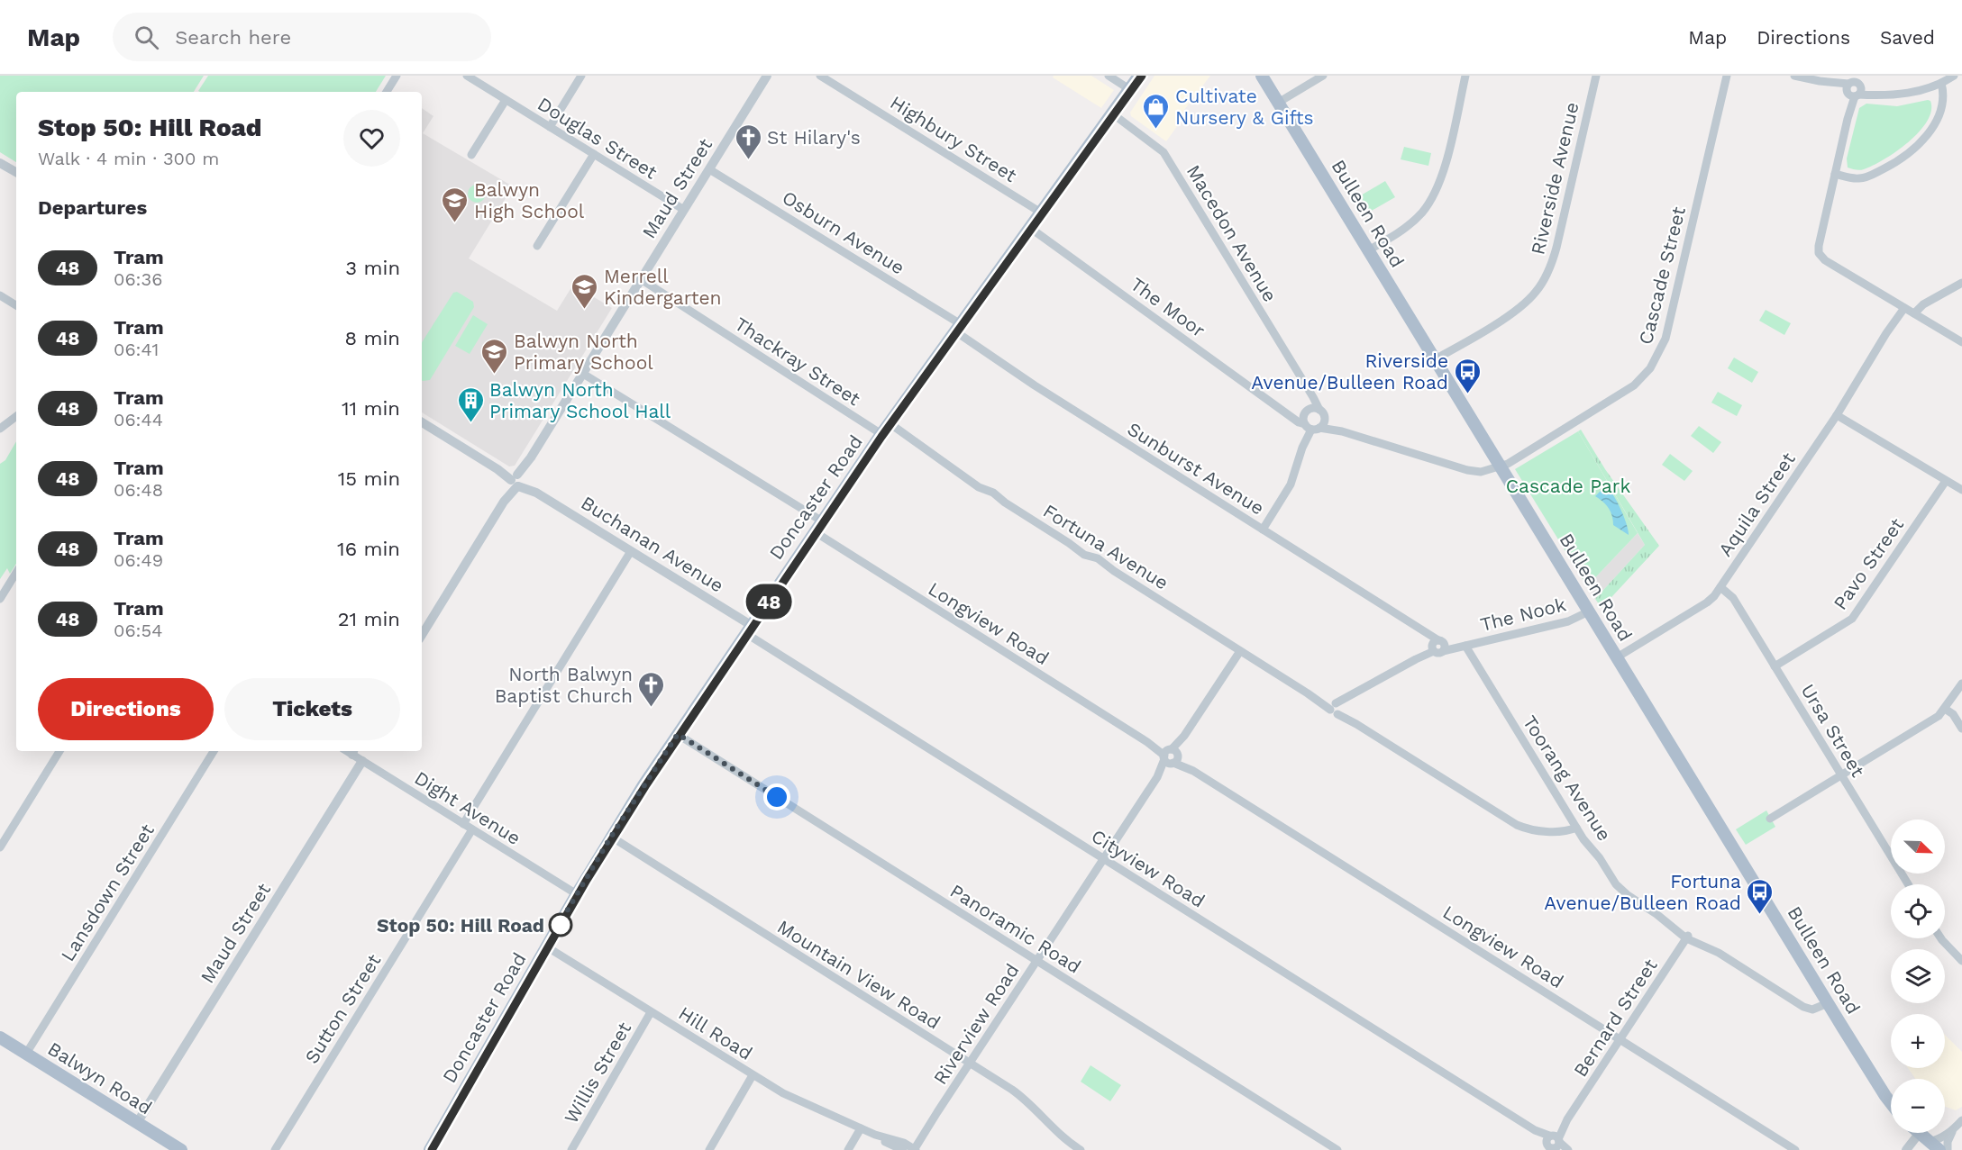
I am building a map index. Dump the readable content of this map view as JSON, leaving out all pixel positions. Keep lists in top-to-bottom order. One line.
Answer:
{"streets":{"main road":["Bulleen Road","Doncaster Road","Balwyn Road"],"street":["Douglas Street","Highbury Street","Riverside Avenue","Maud Street","Osburn Avenue","Macedon Avenue","Cascade Street","The Moor","Thackray Street","Sunburst Avenue","Aquila Street","Buchanan Avenue","Fortuna Avenue","Pavo Street","The Nook","Longview Road","Ursa Street","Toorang Avenue","Dight Avenue","Cityview Road","Lansdown Street","Panoramic Road","Mountain View Road","Sutton Street","Bernard Street","Riverview Road","Hill Road","Willis Street"]},"crossings":[["Douglas Street","Maud Street"],["Highbury Street","Doncaster Road"],["Riverside Avenue","Bulleen Road"],["Maud Street","Osburn Avenue"],["Maud Street","Thackray Street"],["Maud Street","Buchanan Avenue"],["Maud Street","Dight Avenue"],["Maud Street","Balwyn Road"],["Bulleen Road","Macedon Avenue"],["Bulleen Road","Cascade Street"],["Bulleen Road","Aquila Street"],["Bulleen Road","The Nook"],["Bulleen Road","Toorang Avenue"],["Osburn Avenue","Sunburst Avenue"],["Osburn Avenue","Doncaster Road"],["Macedon Avenue","Cascade Street"],["Macedon Avenue","The Moor"],["Macedon Avenue","Doncaster Road"],["The Moor","Doncaster Road"],["Thackray Street","Doncaster Road"],["Sunburst Avenue","Doncaster Road"],["Sunburst Avenue","The Nook"],["Doncaster Road","Buchanan Avenue"],["Doncaster Road","Fortuna Avenue"],["Doncaster Road","Longview Road"],["Doncaster Road","Dight Avenue"],["Doncaster Road","Cityview Road"],["Doncaster Road","Panoramic Road"],["Doncaster Road","Mountain View Road"],["Doncaster Road","Hill Road"],["Aquila Street","Ursa Street"],["Buchanan Avenue","Cityview Road"],["Fortuna Avenue","Toorang Avenue"],["Fortuna Avenue","Riverview Road"],["Pavo Street","Ursa Street"],["The Nook","Toorang Avenue"],["Longview Road","Bernard Street"],["Longview Road","Riverview Road"],["Toorang Avenue","Bernard Street"],["Dight Avenue","Sutton Street"],["Cityview Road","Bernard Street"],["Cityview Road","Riverview Road"],["Lansdown Street","Balwyn Road"],["Panoramic Road","Riverview Road"],["Mountain View Road","Riverview Road"],["Riverview Road","Hill Road"],["Hill Road","Willis Street"]],"parks":["Cascade Park"],"places":{"shop":["Cultivate Nursery & Gifts"],"church":["St Hilary's","North Balwyn Baptist Church"],"school or university":["Balwyn High School","Merrell Kindergarten","Balwyn North Primary School"],"bus stop":["Riverside Avenue/Bulleen Road","Fortuna Avenue/Bulleen Road"],"building":["Balwyn North Primary School Hall"],"other":["Stop 50: Hill Road"]},"lines":["tram line 48"],"north":"bottom right","page":{"header":"Map","search":"Search here","nav":["Map","Directions","Saved"],"on_map":"48","heading":[["Stop 50: Hill Road","Walk · 4 min · 300 m"],"Departures"],"list":[{"mark":"48","name":"Tram","note":"06:36","value":"3 min"},{"mark":"48","name":"Tram","note":"06:41","value":"8 min"},{"mark":"48","name":"Tram","note":"06:44","value":"11 min"},{"mark":"48","name":"Tram","note":"06:48","value":"15 min"},{"mark":"48","name":"Tram","note":"06:49","value":"16 min"},{"mark":"48","name":"Tram","note":"06:54","value":"21 min"}],"buttons":["Directions","Tickets"],"map_buttons":["+","−"]}}
